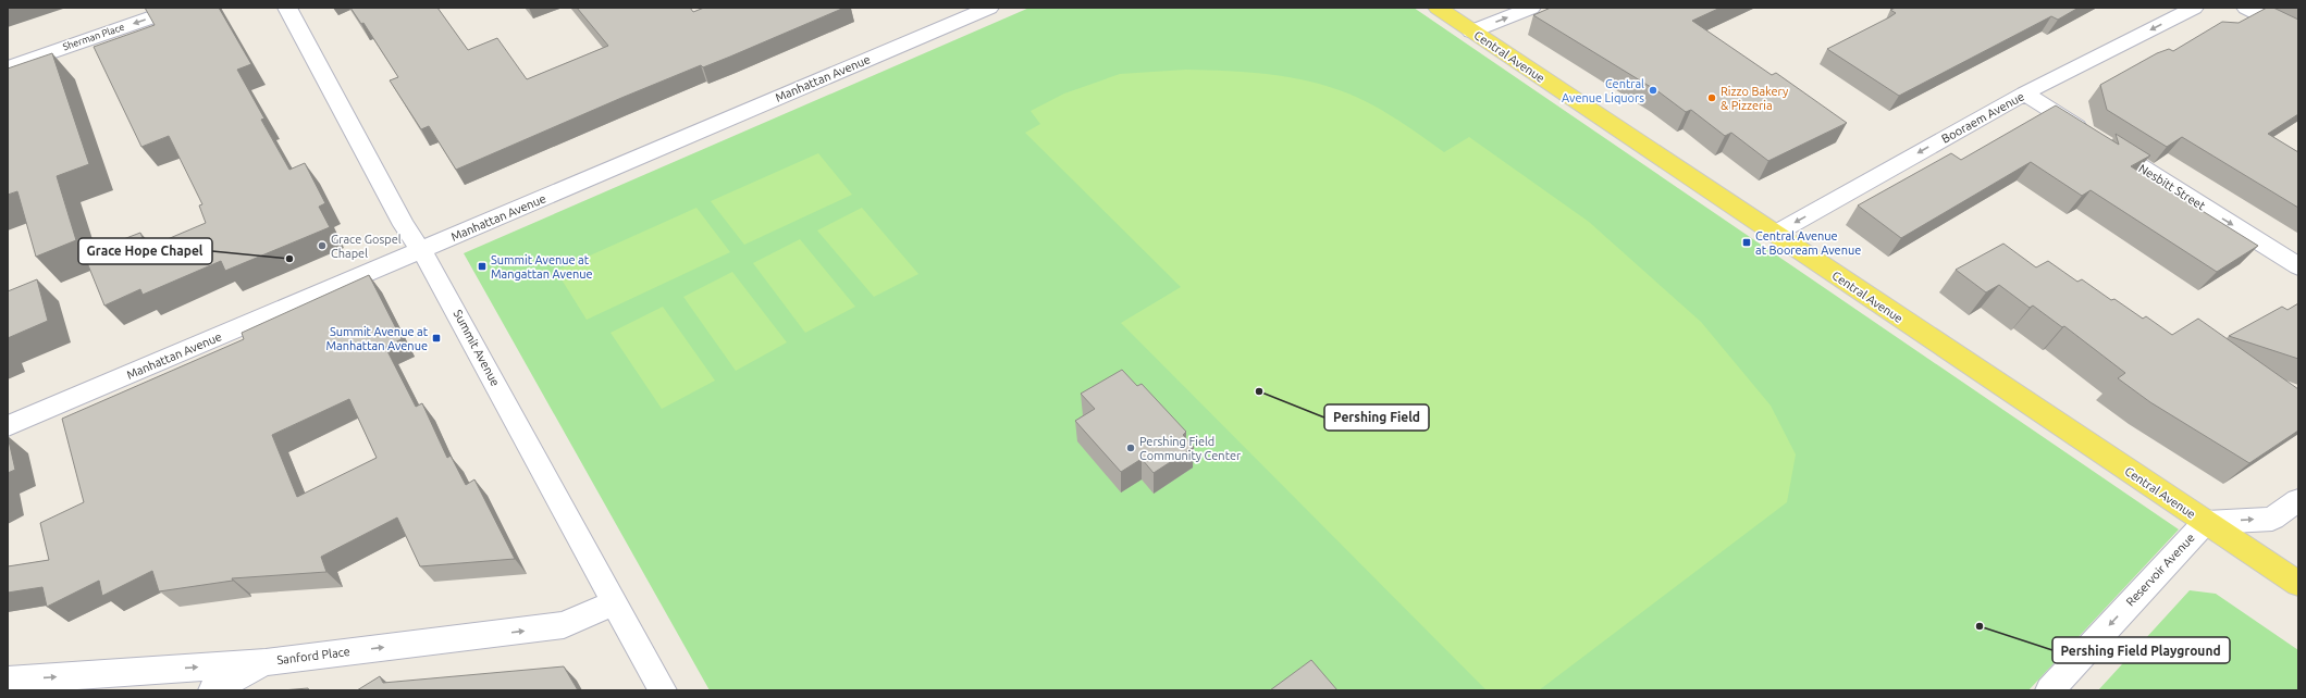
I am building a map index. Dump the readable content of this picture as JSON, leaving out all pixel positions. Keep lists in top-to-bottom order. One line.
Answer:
{"streets":{"main road":["Central Avenue"],"street":["Sherman Place","Manhattan Avenue","Booraem Avenue","Nesbitt Street","Summit Avenue","Reservoir Avenue","Sanford Place"]},"crossings":[["Central Avenue","Booraem Avenue"],["Central Avenue","Reservoir Avenue"],["Manhattan Avenue","Summit Avenue"],["Booraem Avenue","Nesbitt Street"],["Summit Avenue","Sanford Place"]],"one_way":["Sherman Place","Booraem Avenue","Nesbitt Street","Sanford Place"],"places":{"other":["Central Avenue Liquors","Rizzo Bakery & Pizzeria","Grace Gospel Chapel","Grace Hope Chapel","Pershing Field","Pershing Field Community Center","Pershing Field Playground"],"transit":["Central Avenue at Booream Avenue","Summit Avenue at Mangattan Avenue","Summit Avenue at Manhattan Avenue"]}}
